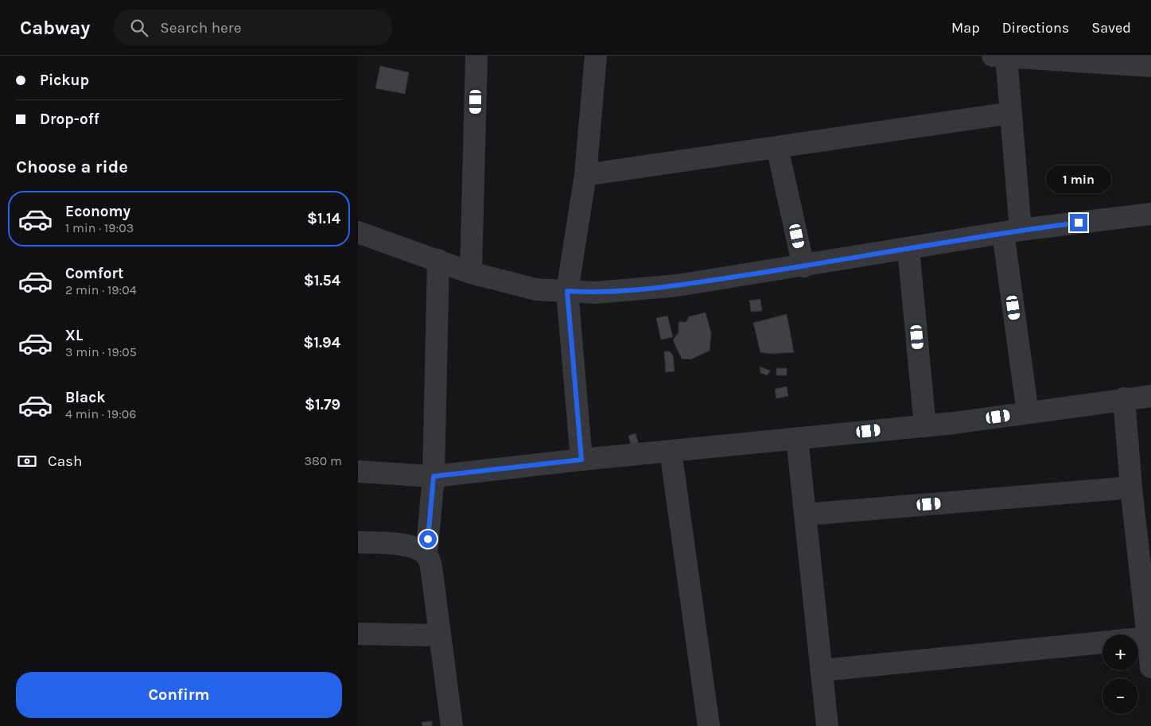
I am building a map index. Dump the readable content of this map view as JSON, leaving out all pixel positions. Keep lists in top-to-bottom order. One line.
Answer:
{"page":{"header":"Cabway","search":"Search here","nav":["Map","Directions","Saved"],"banner":["Pickup","Drop-off"],"heading":"Choose a ride","bubble":"1 min","list":[{"name":"Economy","note":"1 min · 19:03","value":"$1.14"},{"name":"Comfort","note":"2 min · 19:04","value":"$1.54"},{"name":"XL","note":"3 min · 19:05","value":"$1.94"},{"name":"Black","note":"4 min · 19:06","value":"$1.79"}],"pay":["Cash","380 m"],"map_buttons":["+","−"],"buttons":"Confirm"}}
